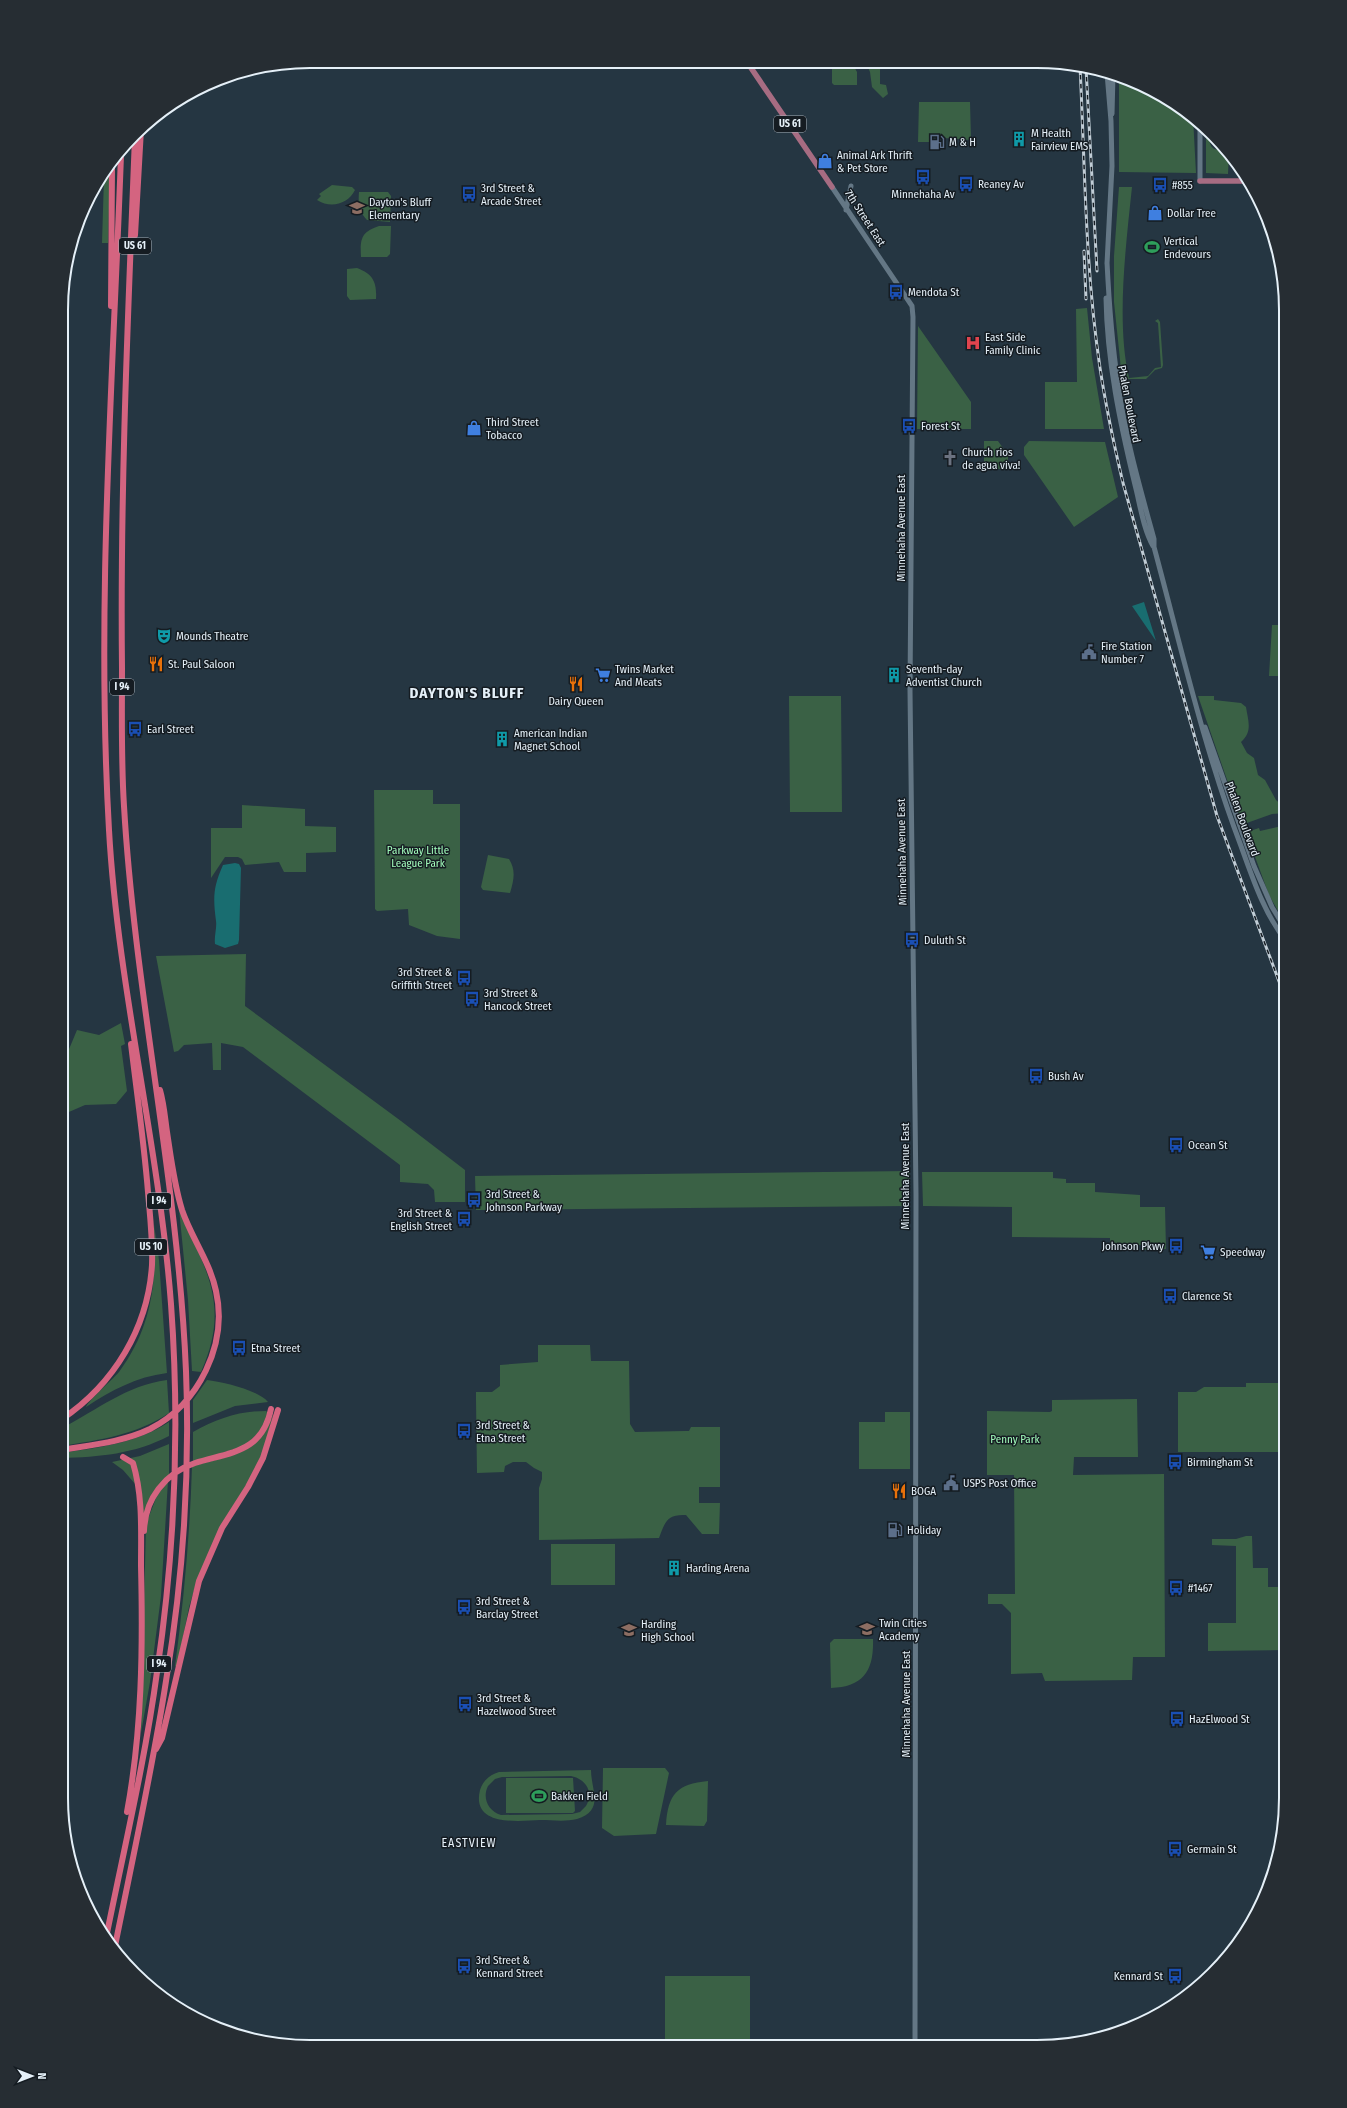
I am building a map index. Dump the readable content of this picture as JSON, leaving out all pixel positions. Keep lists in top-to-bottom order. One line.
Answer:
{"streets":{"highway":["US 61","I 94","US 10"],"main road":["7th Street East","Phalen Boulevard","Minnehaha Avenue East"]},"crossings":[["US 61","I 94"],["7th Street East","Minnehaha Avenue East"],["I 94","US 10"]],"districts":["DAYTON'S BLUFF","EASTVIEW"],"parks":["Parkway Little League Park","Penny Park"],"places":{"building":["M Health Fairview EMS","Seventh-day Adventist Church","American Indian Magnet School","Harding Arena"],"fuel station":["M & H","Holiday"],"shop":["Animal Ark Thrift & Pet Store","Dollar Tree","Third Street Tobacco"],"bus stop":["Minnehaha Av","Reaney Av","#855","3rd Street & Arcade Street","Mendota St","Forest St","Earl Street","Duluth St","3rd Street & Griffith Street","3rd Street & Hancock Street","Bush Av","Ocean St","3rd Street & Johnson Parkway","3rd Street & English Street","Johnson Pkwy","Clarence St","Etna Street","3rd Street & Etna Street","Birmingham St","#1467","3rd Street & Barclay Street","3rd Street & Hazelwood Street","HazElwood St","Germain St","3rd Street & Kennard Street","Kennard St"],"school or university":["Dayton's Bluff Elementary","Twin Cities Academy","Harding High School"],"sports":["Vertical Endevours","Bakken Field"],"hospital":["East Side Family Clinic"],"church":["Church rios de agua viva!"],"theatre":["Mounds Theatre"],"public building":["Fire Station Number 7","USPS Post Office"],"restaurant":["St. Paul Saloon","Dairy Queen","BOGA"],"supermarket":["Twins Market And Meats","Speedway"]},"north":"right"}
